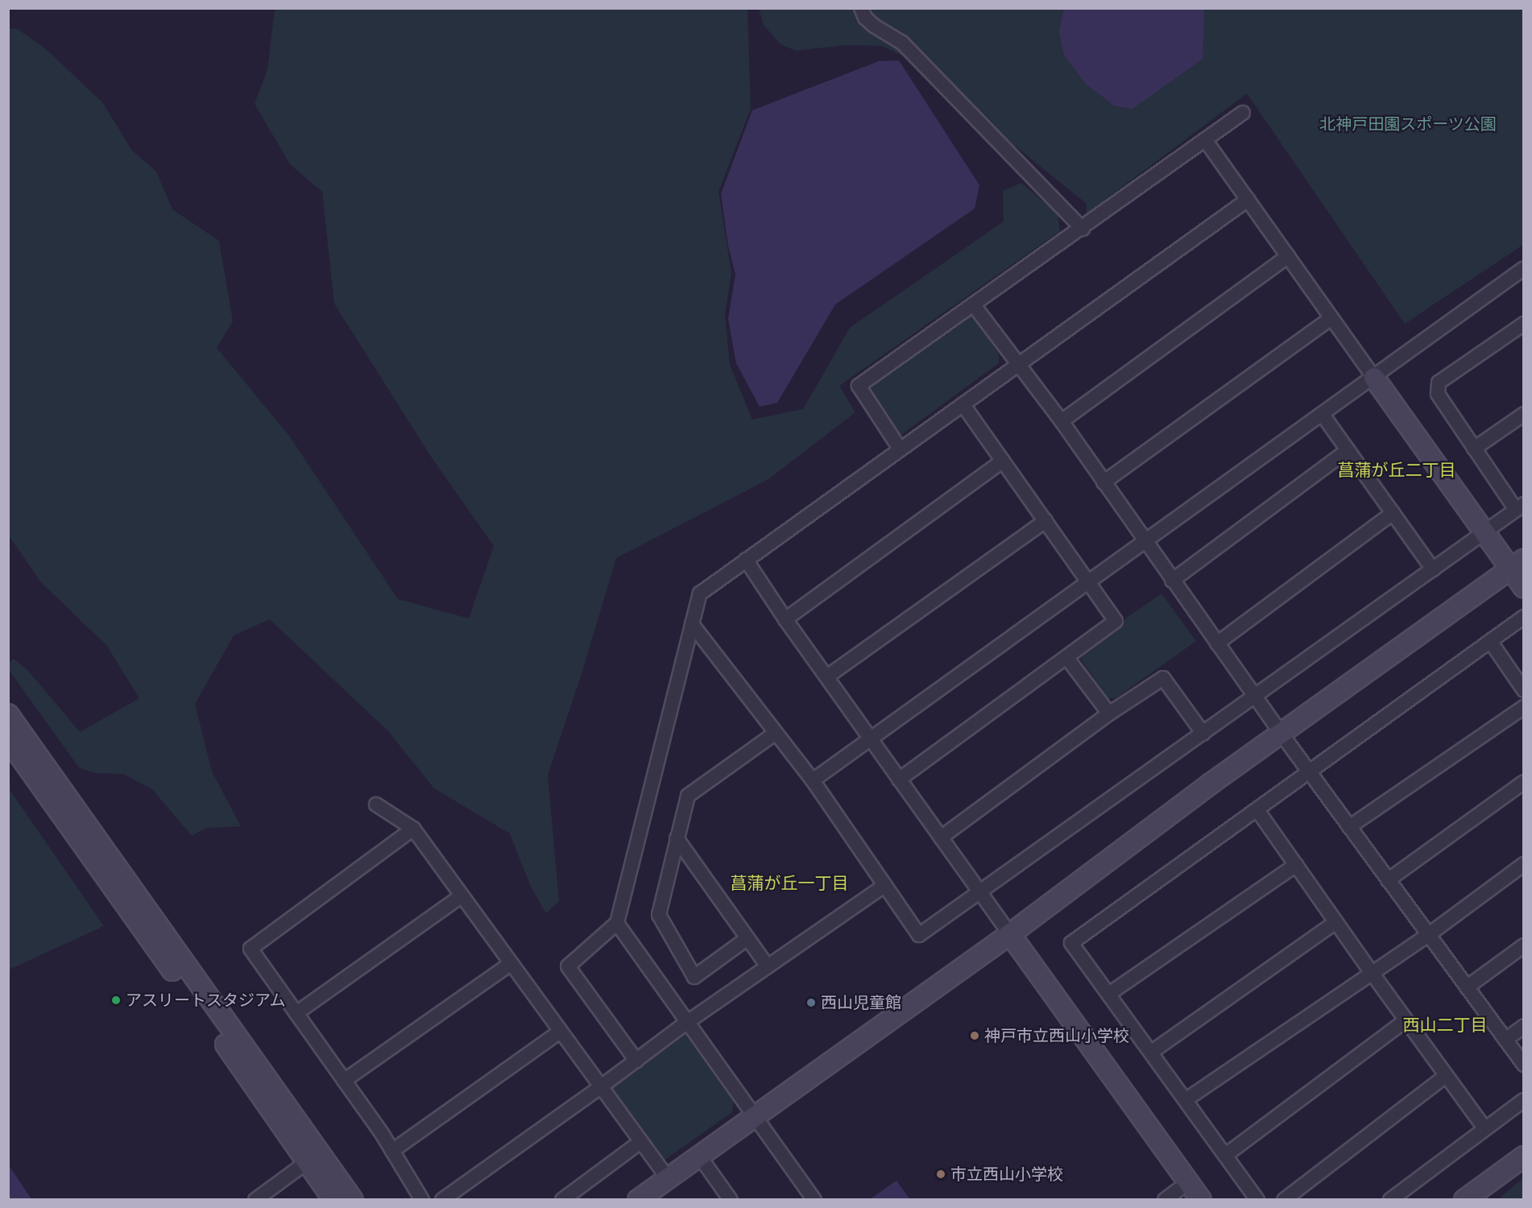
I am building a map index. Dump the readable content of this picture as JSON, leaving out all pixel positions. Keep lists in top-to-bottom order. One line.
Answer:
{"districts":["菖蒲が丘二丁目","菖蒲が丘一丁目","西山二丁目"],"parks":["北神戸田園スポーツ公園"],"places":["アスリートスタジアム","西山児童館","神戸市立西山小学校","市立西山小学校"]}
